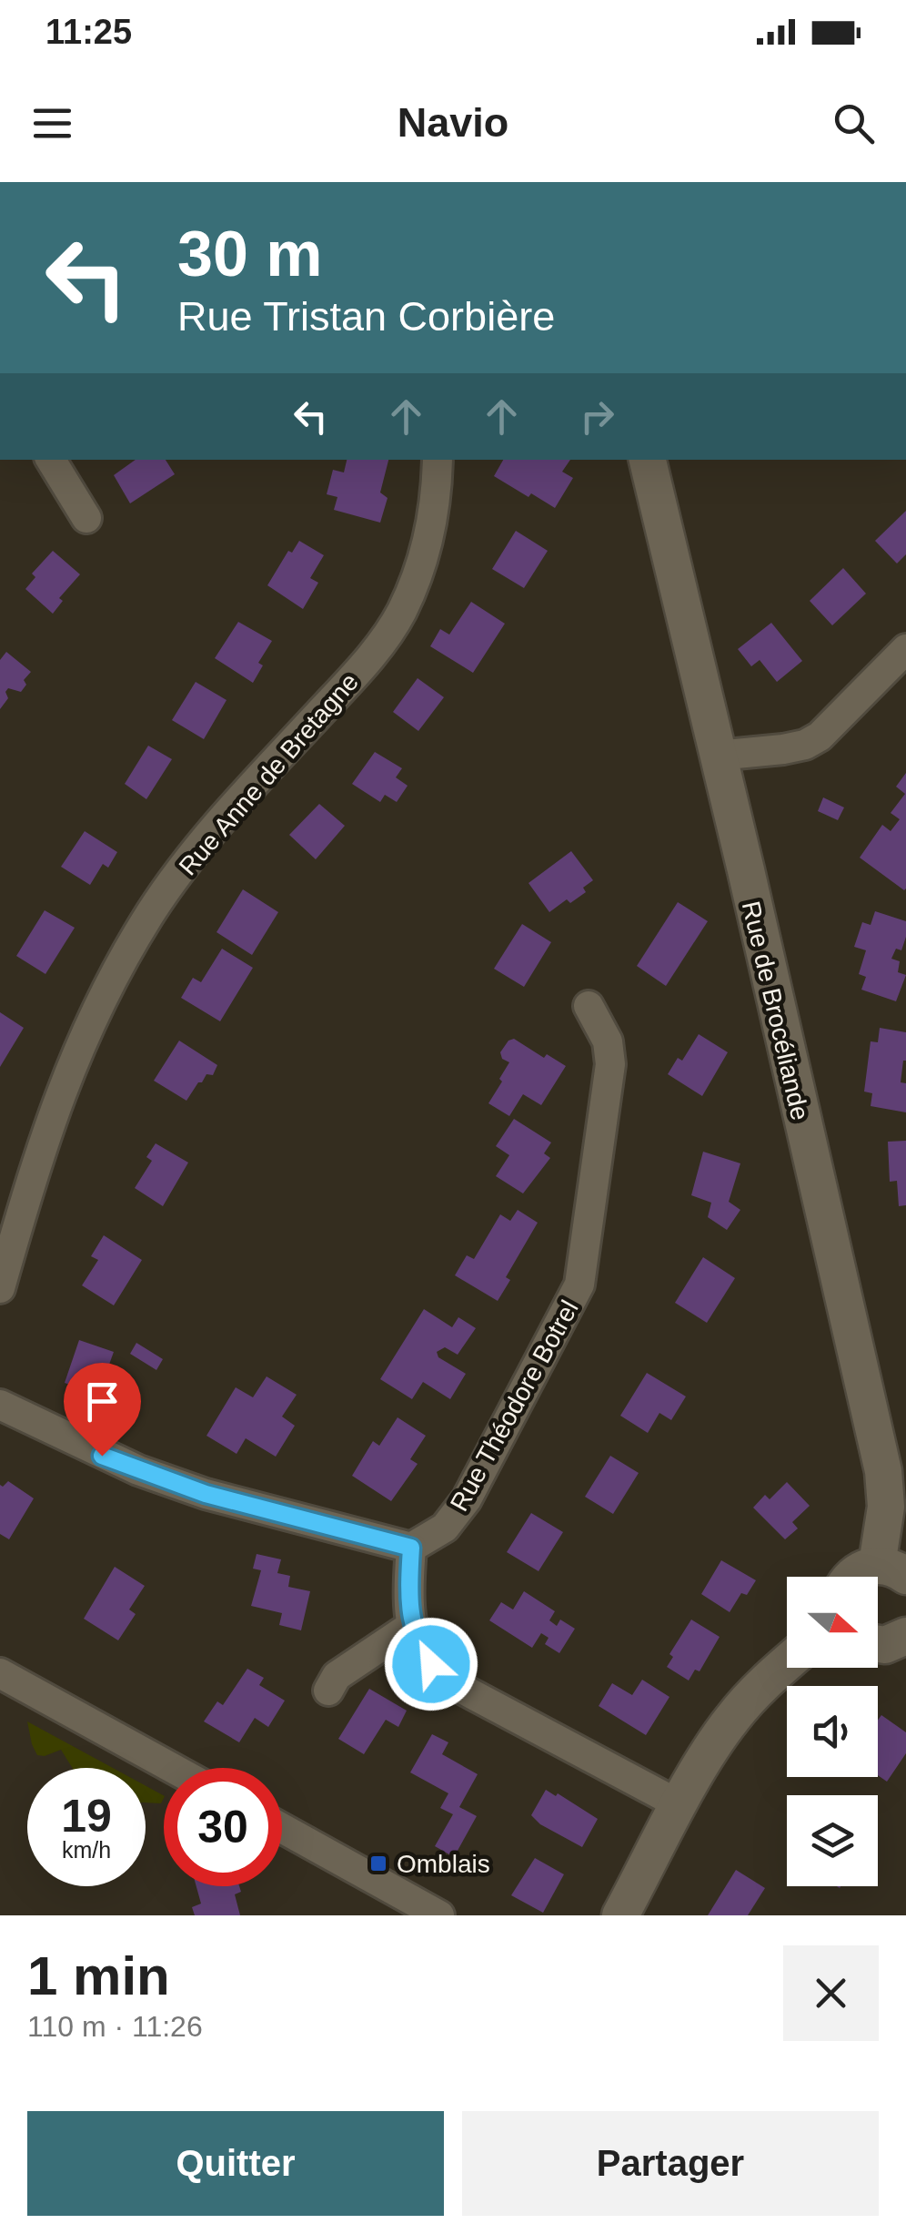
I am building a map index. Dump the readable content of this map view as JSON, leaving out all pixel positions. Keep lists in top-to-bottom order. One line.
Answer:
{"streets":{"street":["Rue Anne de Bretagne","Rue de Brocéliande","Rue Théodore Botrel"]},"places":{"transit":["Omblais"]},"north":"right","page":{"status":"11:25","header":"Navio","turn":["30 m","Rue Tristan Corbière"],"speed":"19 km/h","limit":"30","heading":["1 min","110 m · 11:26"],"buttons":["Quitter","Partager"]}}
